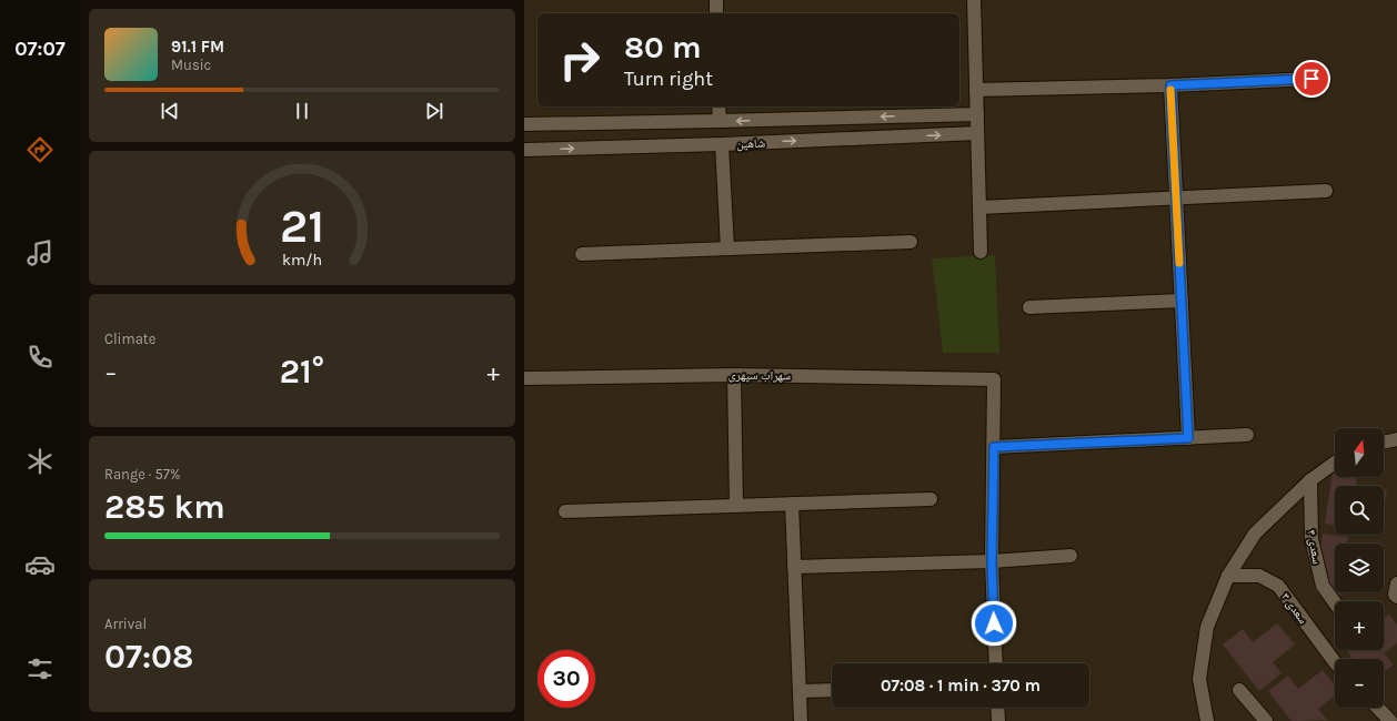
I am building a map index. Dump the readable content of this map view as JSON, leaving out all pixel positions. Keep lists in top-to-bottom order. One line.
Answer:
{"streets":{"street":["شاهین","سهراب سپهری","سعدی ۴","سعدی ۳"]},"north":"top","page":{"tabs":"07:07","turn":["80 m","Turn right"],"song":["91.1 FM","Music"],"tile":["Climate",["Range · 57%","285 km"],["Arrival","07:08"]],"heat":["−","21°","+"],"map_buttons":["+","−"],"limit":"30","trip":"07:08 · 1 min · 370 m","gauge":["21","km/h"]}}
